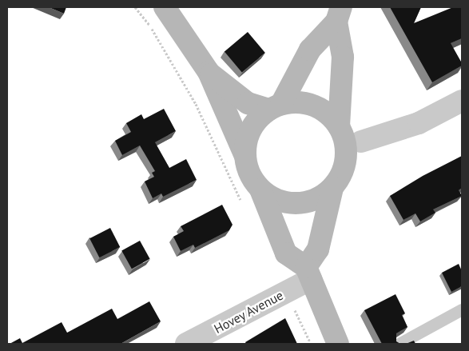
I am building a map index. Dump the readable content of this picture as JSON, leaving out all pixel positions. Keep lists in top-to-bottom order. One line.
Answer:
{"streets":{"street":["Hovey Avenue"]}}
